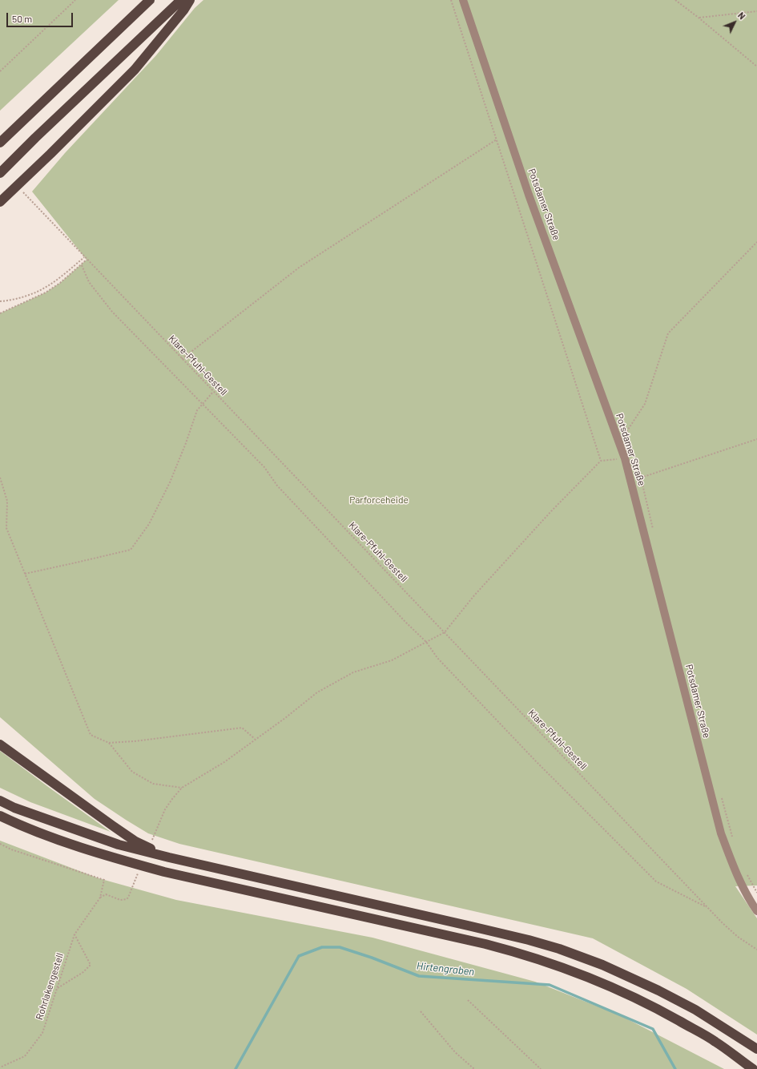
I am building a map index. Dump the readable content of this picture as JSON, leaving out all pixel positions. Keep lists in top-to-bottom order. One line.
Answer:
{"streets":{"street":["Potsdamer Straße"],"path":["Klare-Pfuhl-Gestell","Rohrlakengestell"]},"water":["Hirtengraben"],"parks":["Parforceheide"],"scale_bar":"50 m","north":"top right"}
